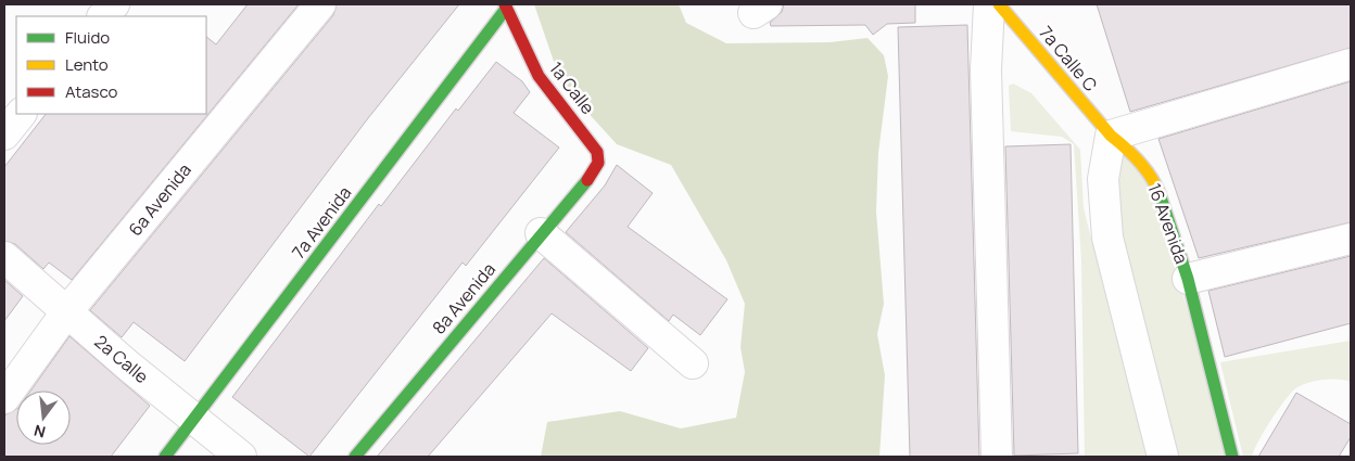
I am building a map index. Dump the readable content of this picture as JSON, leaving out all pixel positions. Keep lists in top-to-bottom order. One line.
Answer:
{"streets":{"street":["7a Calle C","1a Calle","6a Avenida","7a Avenida","16 Avenida","8a Avenida","2a Calle"]},"crossings":[["7a Calle C","16 Avenida"],["1a Calle","7a Avenida"],["1a Calle","8a Avenida"],["6a Avenida","2a Calle"],["7a Avenida","2a Calle"]],"legend":["Fluido","Lento","Atasco"],"north":"bottom"}
